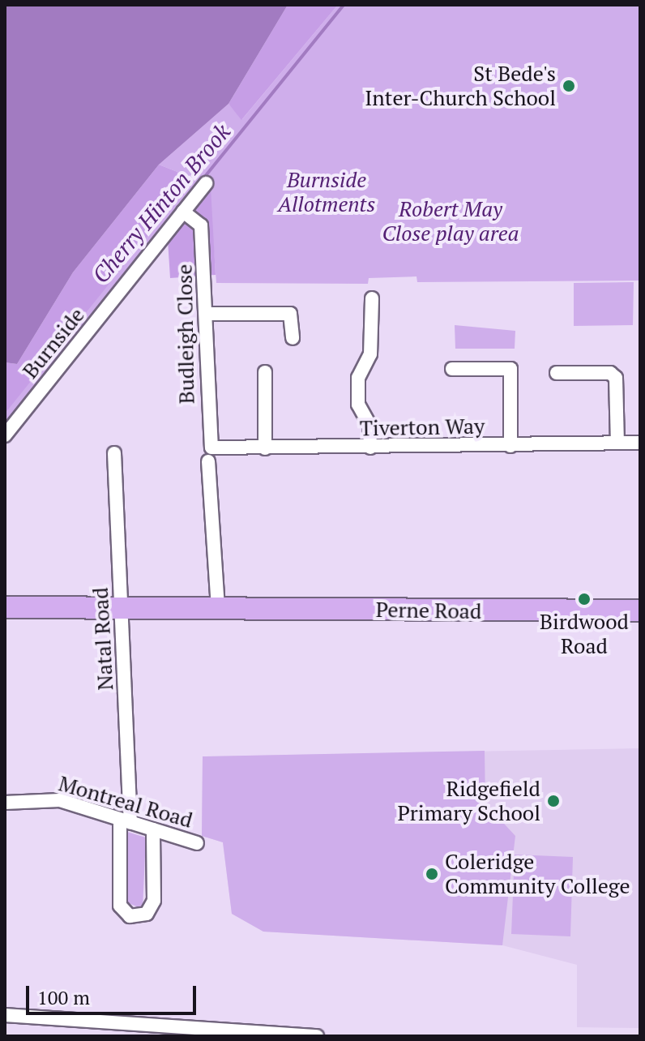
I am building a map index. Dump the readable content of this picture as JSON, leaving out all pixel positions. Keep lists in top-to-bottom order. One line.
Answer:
{"streets":{"main road":["Perne Road"],"street":["Budleigh Close","Burnside","Tiverton Way","Natal Road","Montreal Road"]},"crossings":[["Budleigh Close","Burnside"],["Budleigh Close","Tiverton Way"],["Perne Road","Natal Road"],["Natal Road","Montreal Road"]],"water":["Cherry Hinton Brook"],"parks":["Burnside Allotments","Robert May Close play area"],"places":["St Bede's Inter-Church School","Birdwood Road","Ridgefield Primary School","Coleridge Community College"],"scale_bar":"100 m"}
